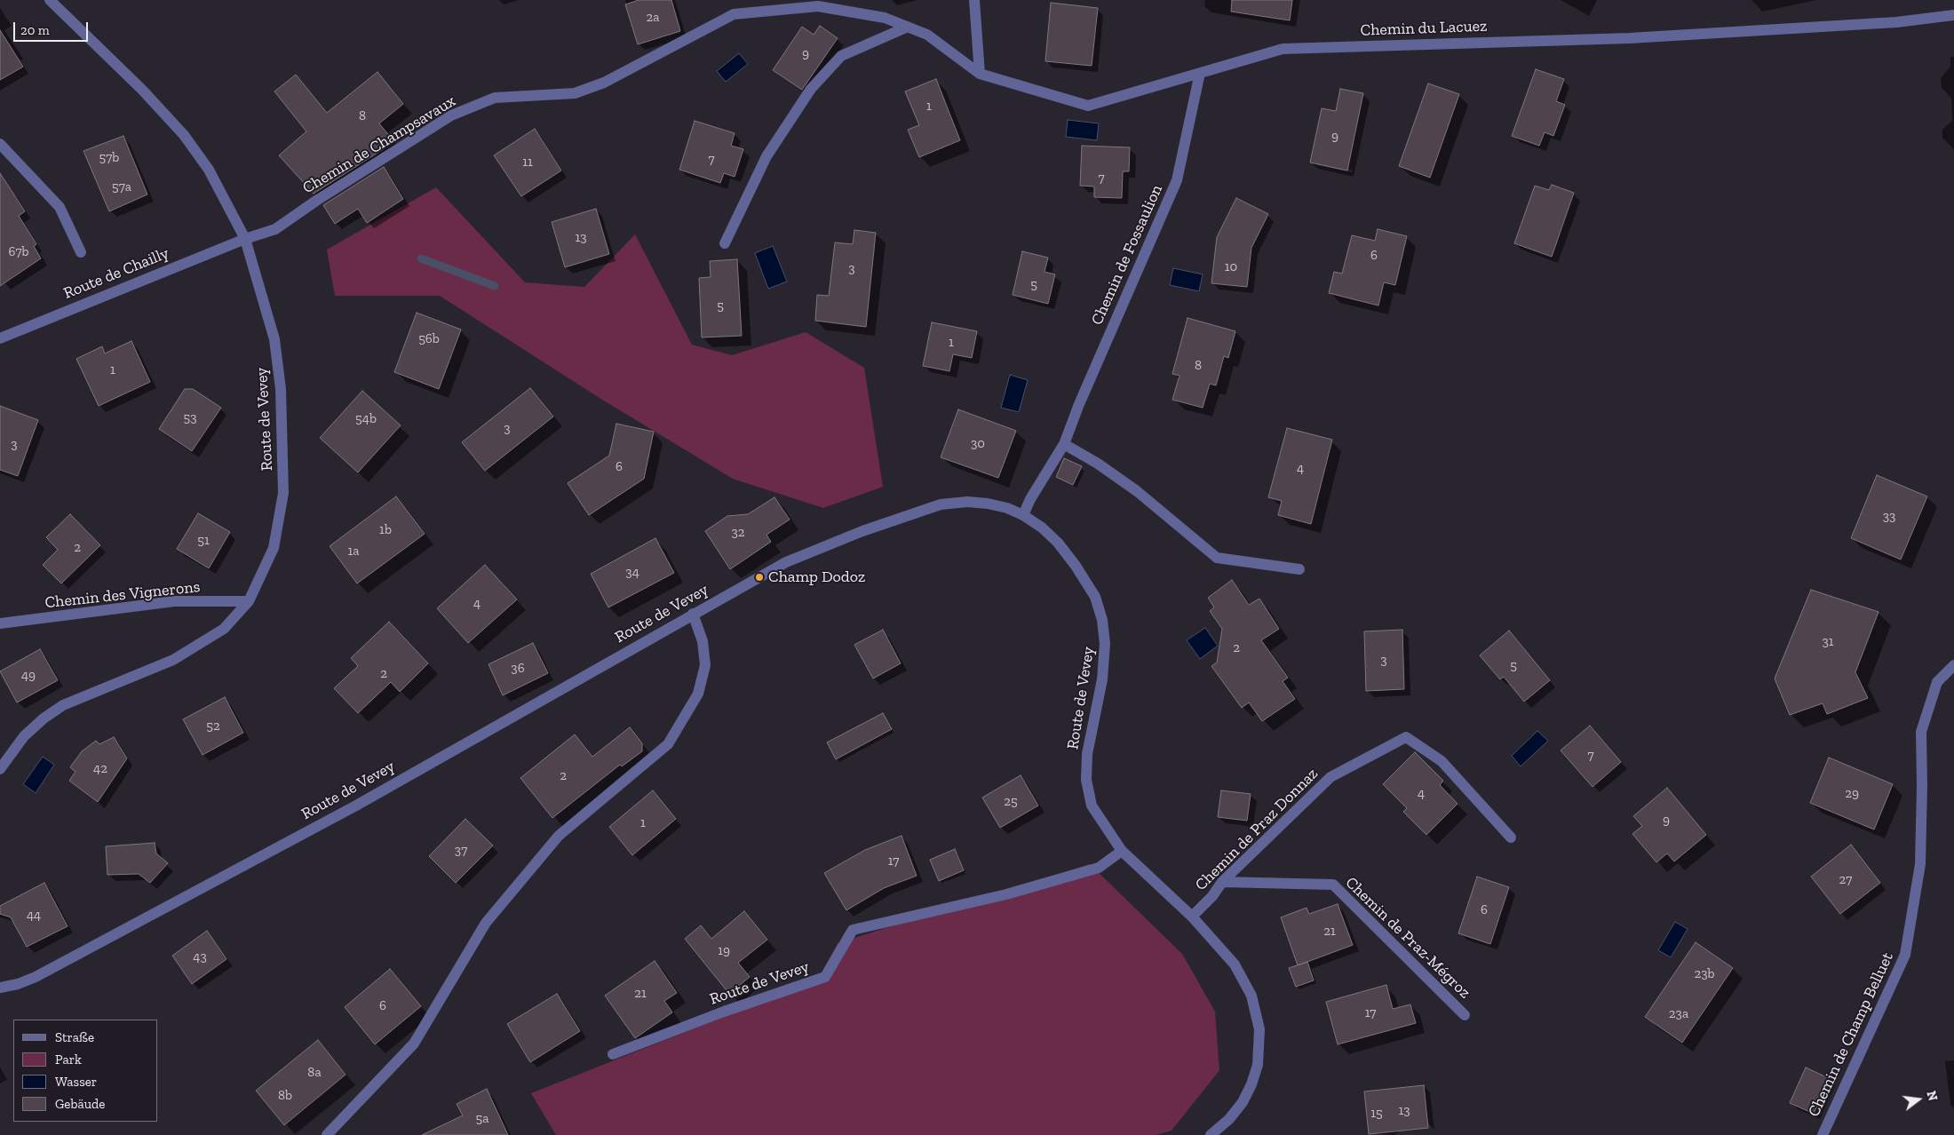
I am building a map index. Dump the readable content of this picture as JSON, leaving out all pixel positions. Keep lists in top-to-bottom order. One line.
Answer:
{"streets":{"street":["Chemin du Lacuez","Chemin de Champsavaux","Chemin de Fossaulion","Route de Chailly","Route de Vevey","Chemin des Vignerons","Chemin de Praz Donnaz","Chemin de Praz-Mégroz","Chemin de Champ Belluet"]},"crossings":[["Chemin du Lacuez","Chemin de Champsavaux"],["Chemin du Lacuez","Chemin de Fossaulion"],["Chemin de Champsavaux","Route de Chailly"],["Chemin de Champsavaux","Route de Vevey"],["Chemin de Fossaulion","Route de Vevey"],["Route de Chailly","Route de Vevey"],["Route de Vevey","Chemin des Vignerons"],["Route de Vevey","Chemin de Praz Donnaz"],["Chemin de Praz Donnaz","Chemin de Praz-Mégroz"]],"places":["Champ Dodoz"],"house_numbers":["2a","9","1","8","9","57b","7","11","7","57a","13","67b","6","10","3","5","5","56b","1","8","1","53","54b","3","30","3","6","4","33","1b","32","51","2","1a","34","4","31","2","3","5","36","2","49","52","7","42","2","4","29","25","9","1","37","17","27","6","44","21","19","43","23b","21","6","17","23a","8a","8b","13","15","5a"],"legend":["Straße","Park","Wasser","Gebäude"],"scale_bar":"20 m","north":"right"}
